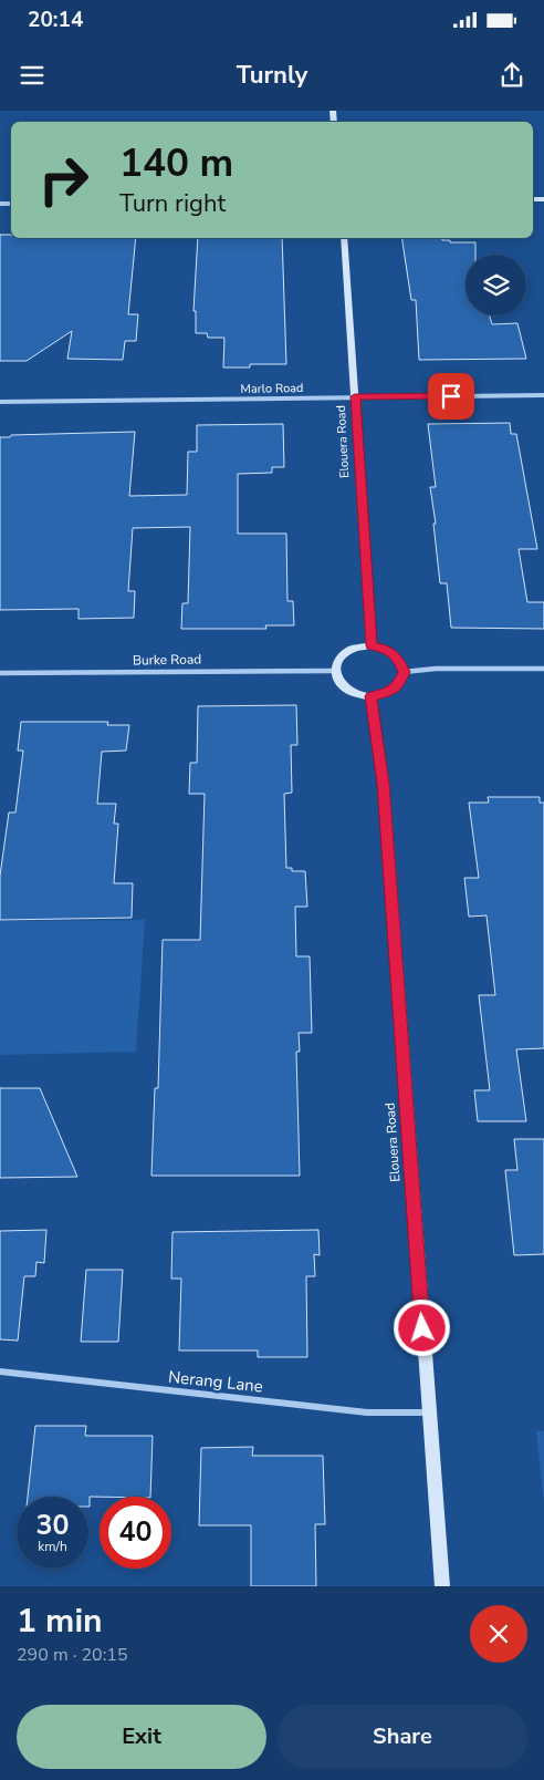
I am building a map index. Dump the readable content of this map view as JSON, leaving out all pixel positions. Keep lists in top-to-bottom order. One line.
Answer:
{"streets":{"street":["Marlo Road","Elouera Road","Burke Road","Nerang Lane"]},"crossings":[["Marlo Road","Elouera Road"],["Elouera Road","Burke Road"],["Elouera Road","Nerang Lane"]],"page":{"status":"20:14","header":"Turnly","turn":["140 m","Turn right"],"speed":"30 km/h","limit":"40","heading":["1 min","290 m · 20:15"],"buttons":["Exit","Share"]}}
